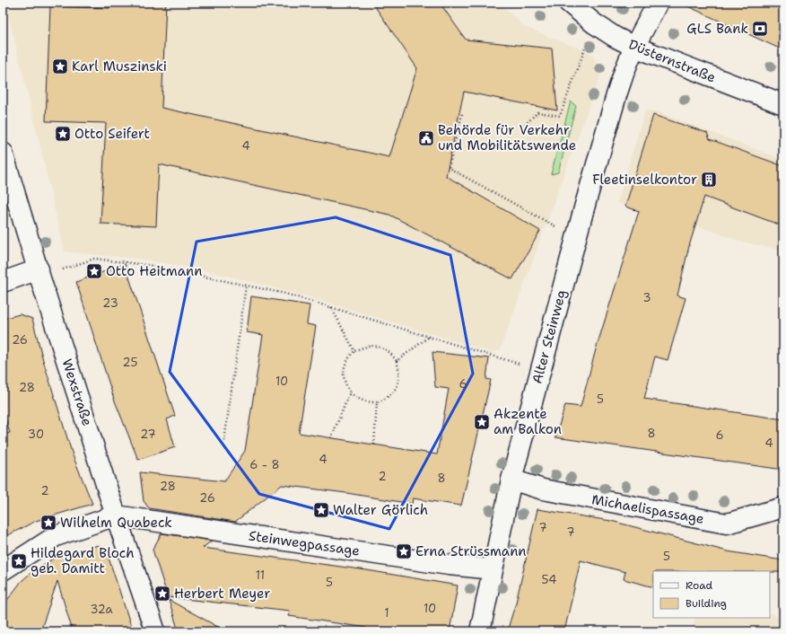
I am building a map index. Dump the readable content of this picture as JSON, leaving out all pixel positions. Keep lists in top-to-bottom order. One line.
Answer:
{"streets":{"street":["Düsternstraße","Alter Steinweg","Wexstraße","Michaelispassage","Steinwegpassage"]},"crossings":[["Düsternstraße","Alter Steinweg"],["Alter Steinweg","Michaelispassage"],["Alter Steinweg","Steinwegpassage"],["Wexstraße","Steinwegpassage"]],"places":{"bank":["GLS Bank"],"place":["Karl Muszinski","Otto Seifert","Otto Heitmann","Akzente am Balkon","Walter Görlich","Wilhelm Quabeck","Erna Strüssmann","Hildegard Bloch geb. Damitt","Herbert Meyer"],"public building":["Behörde für Verkehr und Mobilitätswende"],"building":["Fleetinselkontor"]},"house_numbers":["4","3","23","26","25","10","6","28","5","8","30","27","6","4","4","6 - 8","2","8","28","2","26","7","7","5","11","54","5","10","32a","1"],"legend":["Road","Building"]}
